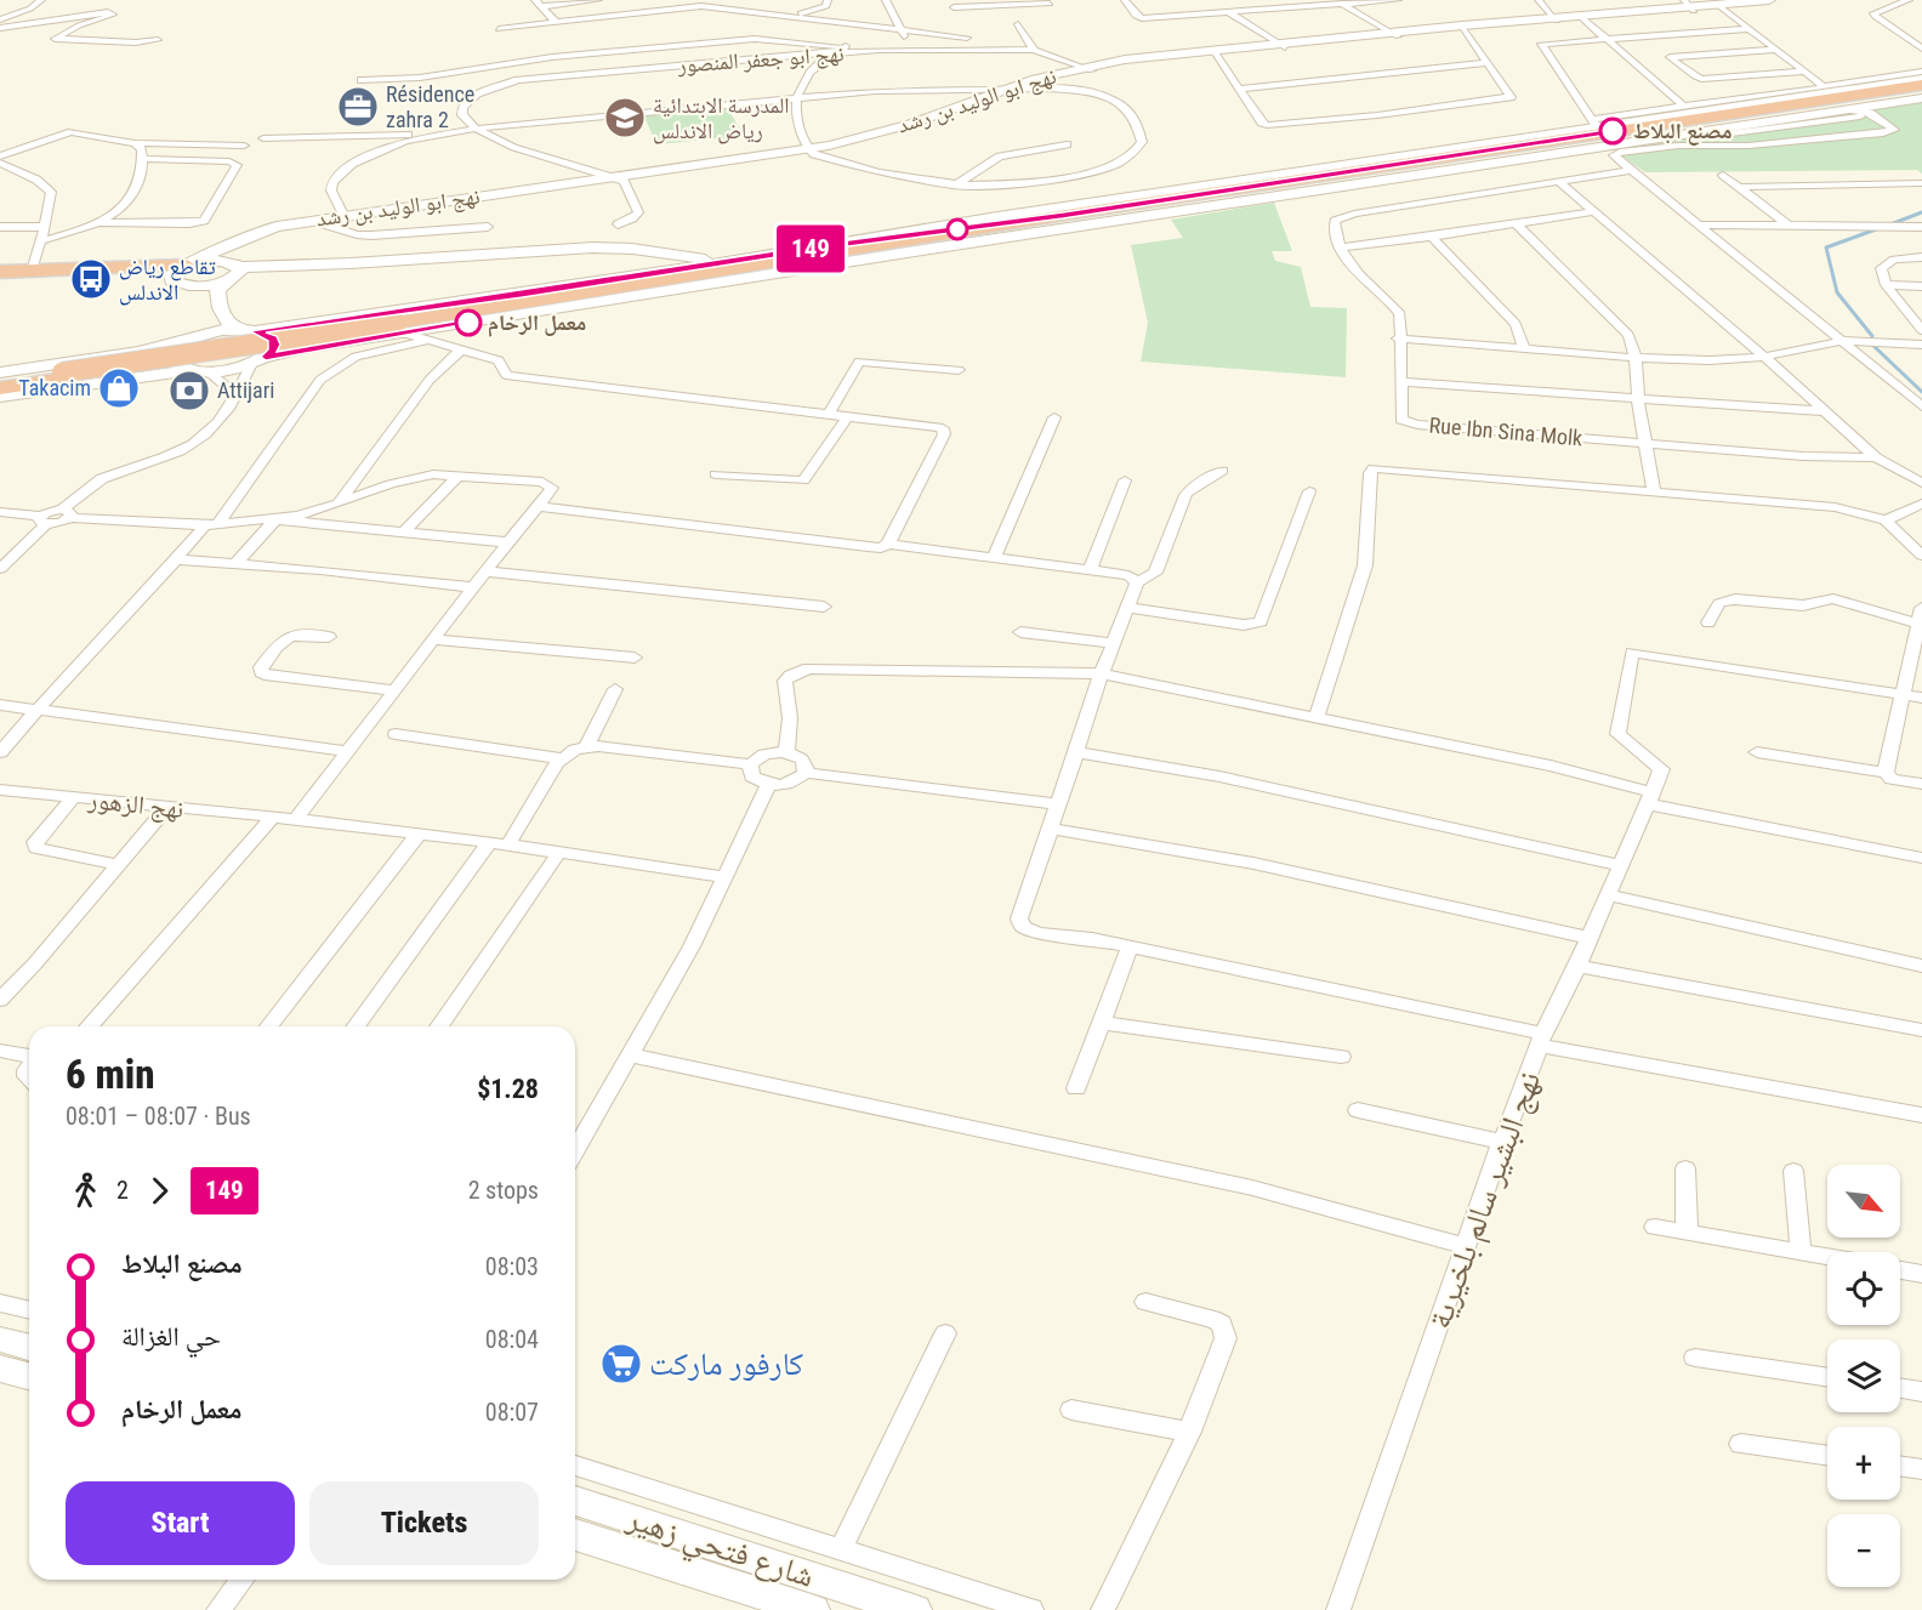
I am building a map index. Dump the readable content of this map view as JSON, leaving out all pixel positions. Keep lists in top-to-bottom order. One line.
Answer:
{"streets":{"street":["نهج ابو جعفر المنصور","نهج ابو الوليد بن رشد","Rue Ibn Sina Molk","نهج الزهور","نهج البشير سالم بلخيرية","شارع فتحي زهير"]},"crossings":[["نهج ابو جعفر المنصور","نهج ابو الوليد بن رشد"]],"places":{"office":["Résidence zahra 2"],"school or university":["المدرسة الابتدائية رياض الاندلس"],"other":["مصنع البلاط","معمل الرخام"],"bus stop":["تقاطع رياض الاندلس"],"shop":["Takacim"],"bank":["Attijari"],"supermarket":["كارفور ماركت"]},"lines":["bus line 149"],"north":"bottom right","page":{"on_map":"149","heading":["6 min","08:01 – 08:07 · Bus","$1.28"],"legs":["2","149","2 stops"],"map_buttons":["+","−"],"list":[{"name":"مصنع البلاط","value":"08:03"},{"name":"حي الغزالة","value":"08:04"},{"name":"معمل الرخام","value":"08:07"}],"buttons":["Start","Tickets"]}}
